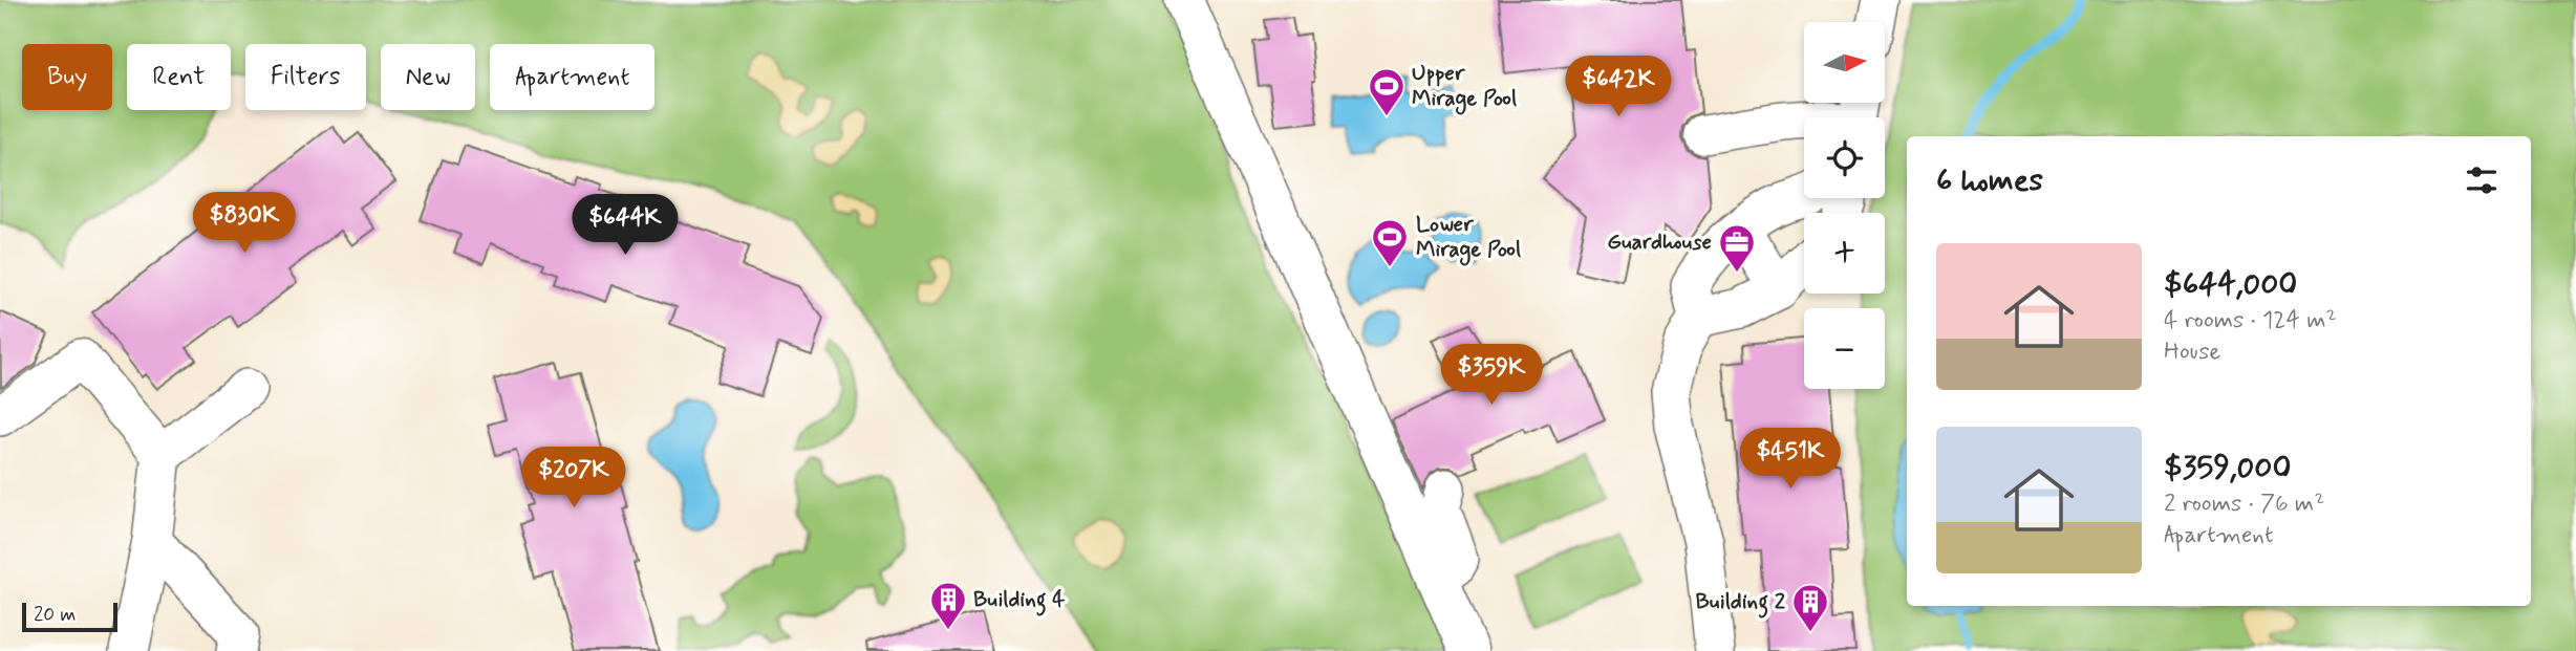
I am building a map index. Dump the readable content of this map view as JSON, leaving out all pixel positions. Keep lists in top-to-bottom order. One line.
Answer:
{"places":{"sports":["Upper Mirage Pool","Lower Mirage Pool"],"office":["Guardhouse"],"building":["Building 4","Building 2"]},"scale_bar":"20 m","north":"right","page":{"map_buttons":["+","−"],"chip":["Buy","Rent","Filters","New","Apartment"],"price":["$642K","$830K","$644K","$359K","$451K","$207K"],"heading":"6 homes","list":[{"name":"$644,000","note":"4 rooms · 124 m² · House"},{"name":"$359,000","note":"2 rooms · 76 m² · Apartment"}],"scale":"20 m"}}
